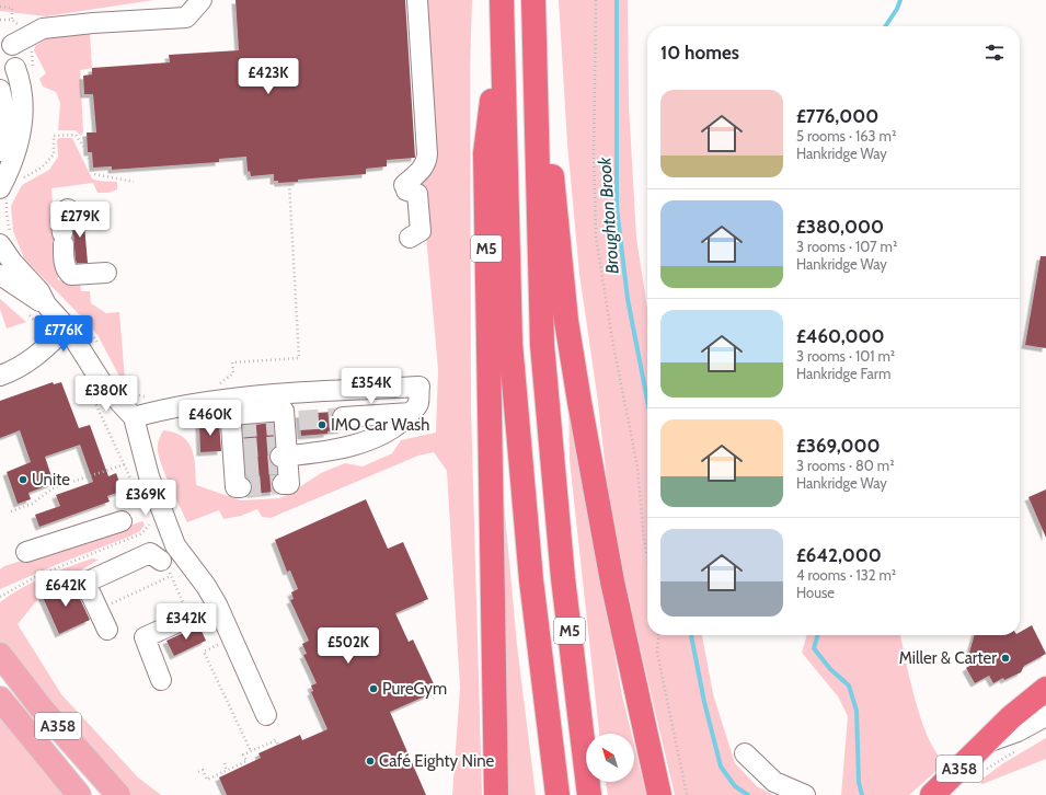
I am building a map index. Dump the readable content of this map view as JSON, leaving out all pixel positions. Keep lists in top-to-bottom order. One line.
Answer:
{"streets":{"highway":["M5","A358"]},"water":["Broughton Brook"],"places":["IMO Car Wash","Unite","Miller & Carter","PureGym","Café Eighty Nine"],"north":"top left","page":{"heading":"10 homes","price":["£423K","£279K","£776K","£354K","£380K","£460K","£369K","£642K","£342K","£502K"],"list":[{"name":"£776,000","note":"5 rooms · 163 m² · Hankridge Way"},{"name":"£380,000","note":"3 rooms · 107 m² · Hankridge Way"},{"name":"£460,000","note":"3 rooms · 101 m² · Hankridge Farm"},{"name":"£369,000","note":"3 rooms · 80 m² · Hankridge Way"},{"name":"£642,000","note":"4 rooms · 132 m² · House"}]}}
